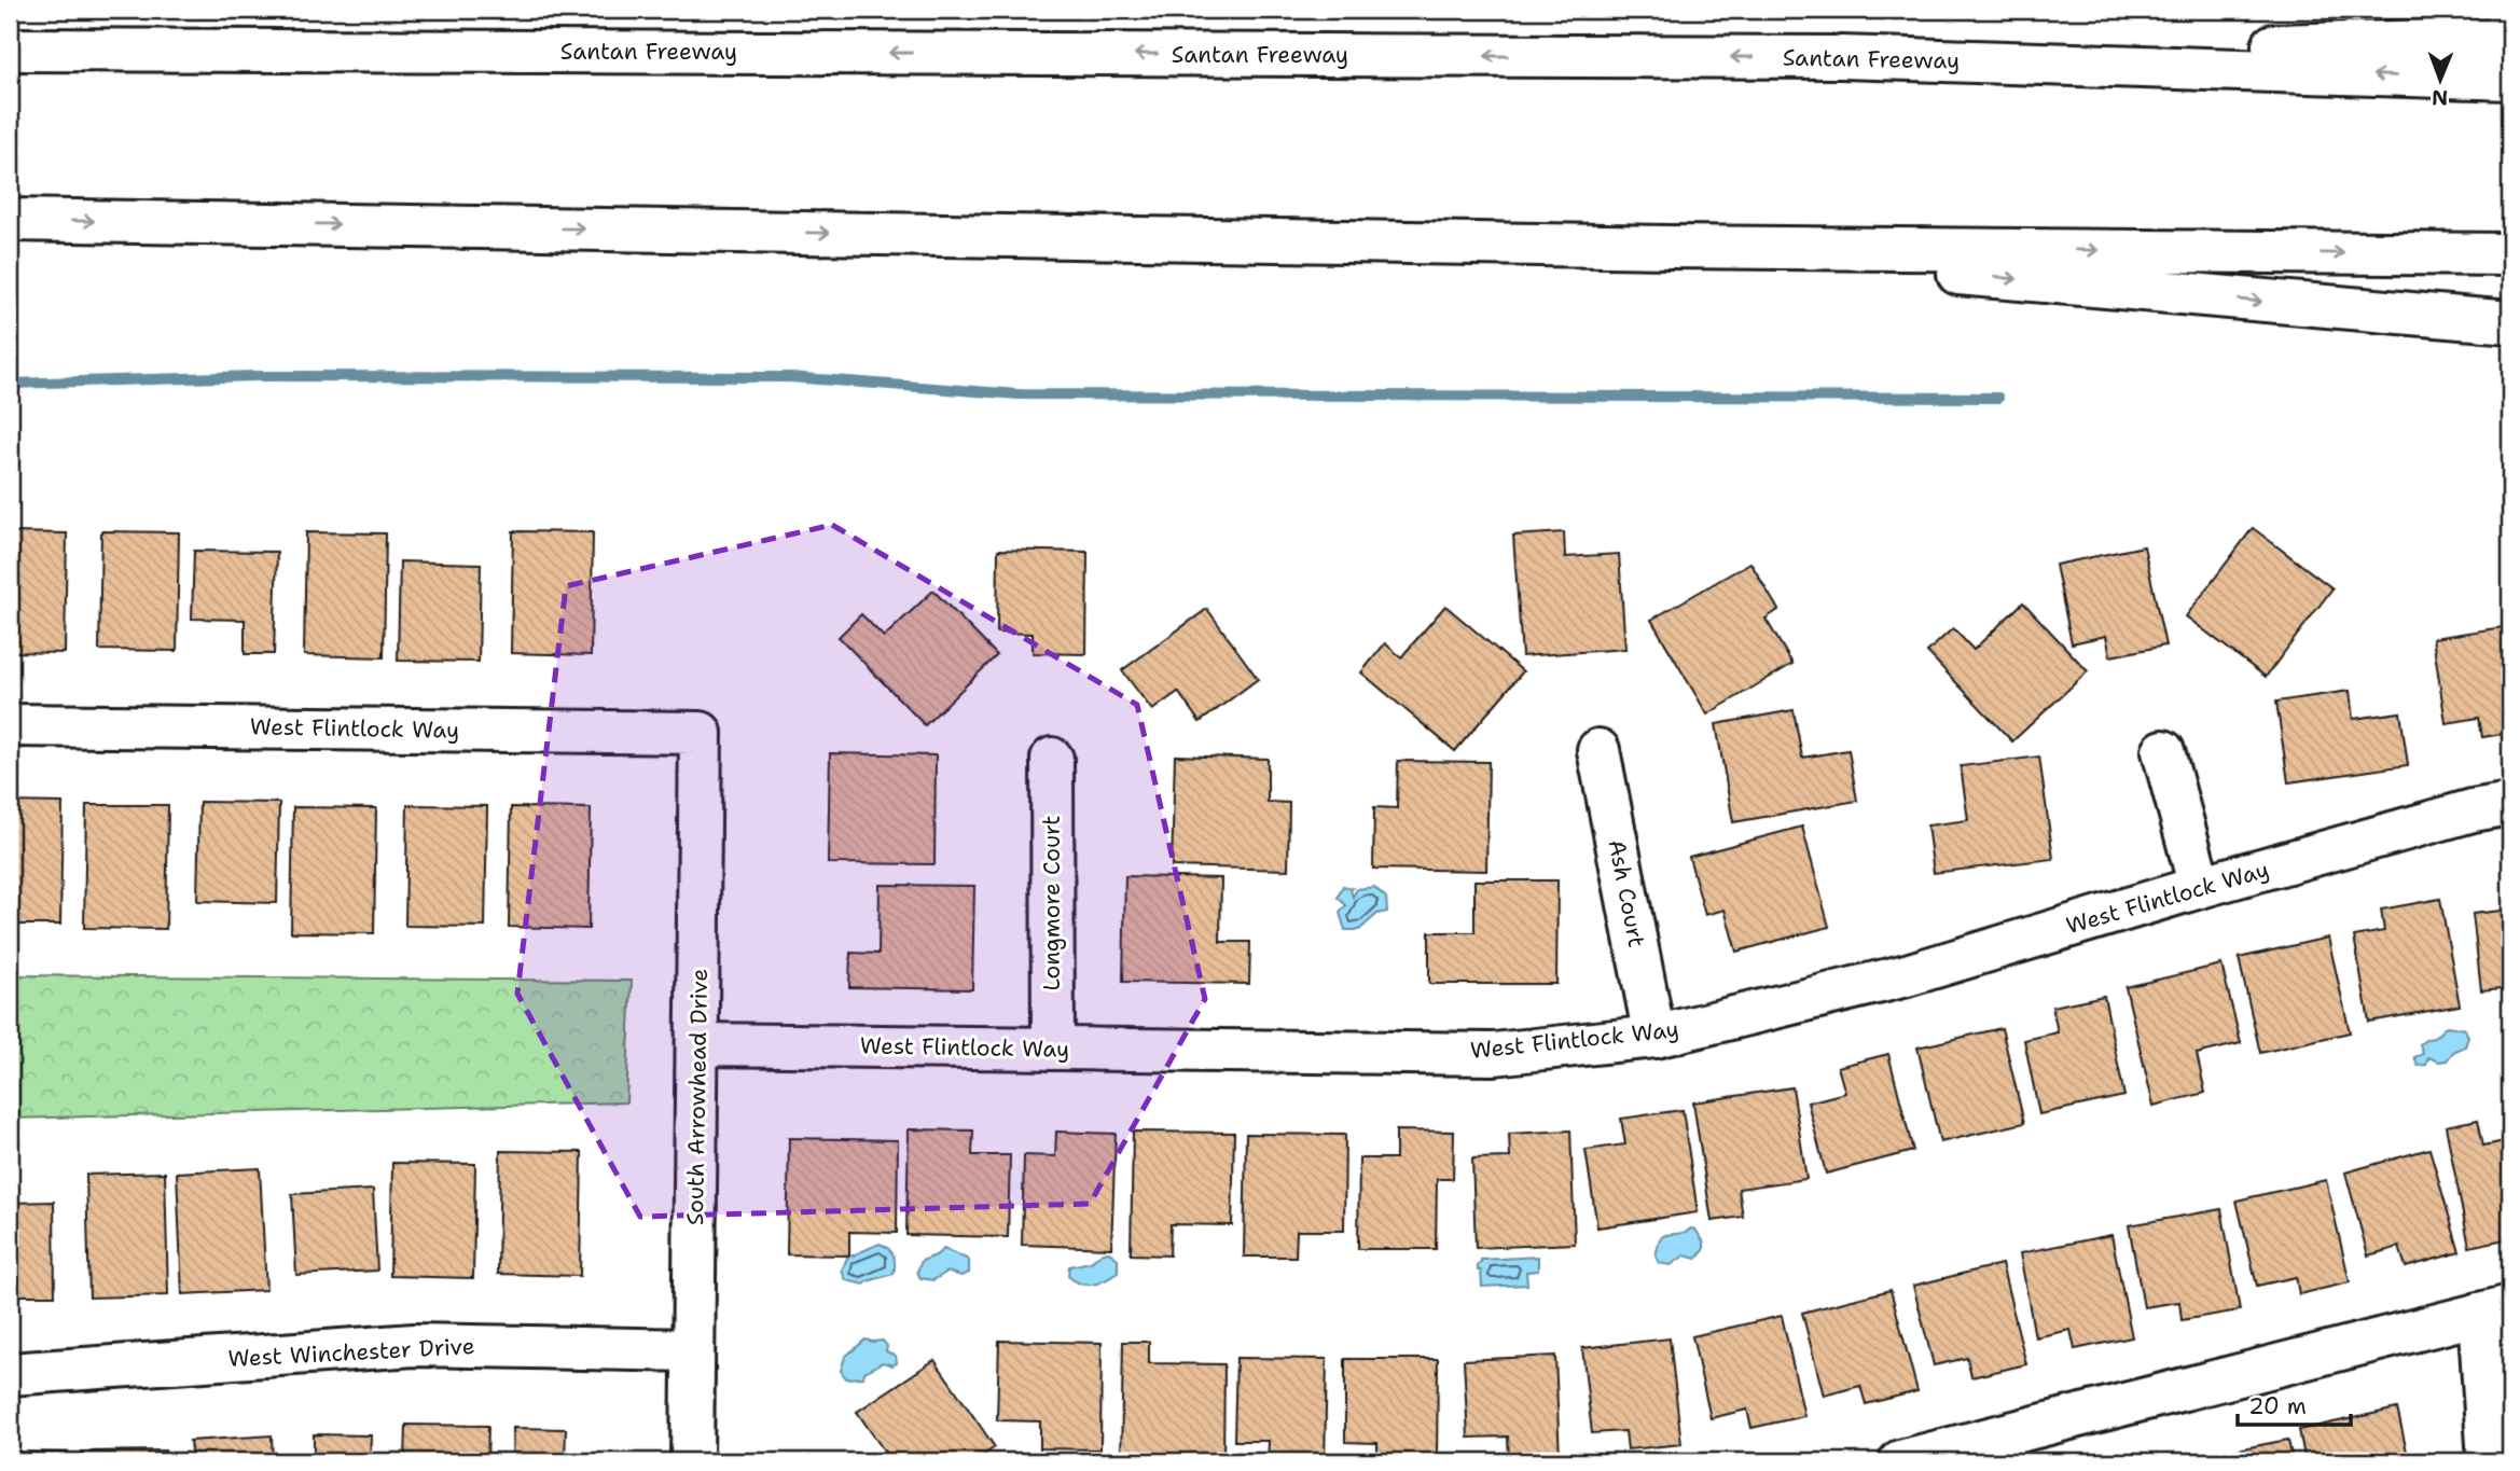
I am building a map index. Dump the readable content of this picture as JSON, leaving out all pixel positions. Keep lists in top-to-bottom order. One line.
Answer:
{"streets":{"main road":["Santan Freeway","West Flintlock Way","Ash Court","Longmore Court","South Arrowhead Drive","West Winchester Drive"]},"crossings":[["West Flintlock Way","Ash Court"],["West Flintlock Way","Longmore Court"],["West Flintlock Way","South Arrowhead Drive"],["South Arrowhead Drive","West Winchester Drive"]],"scale_bar":"20 m","north":"bottom"}
